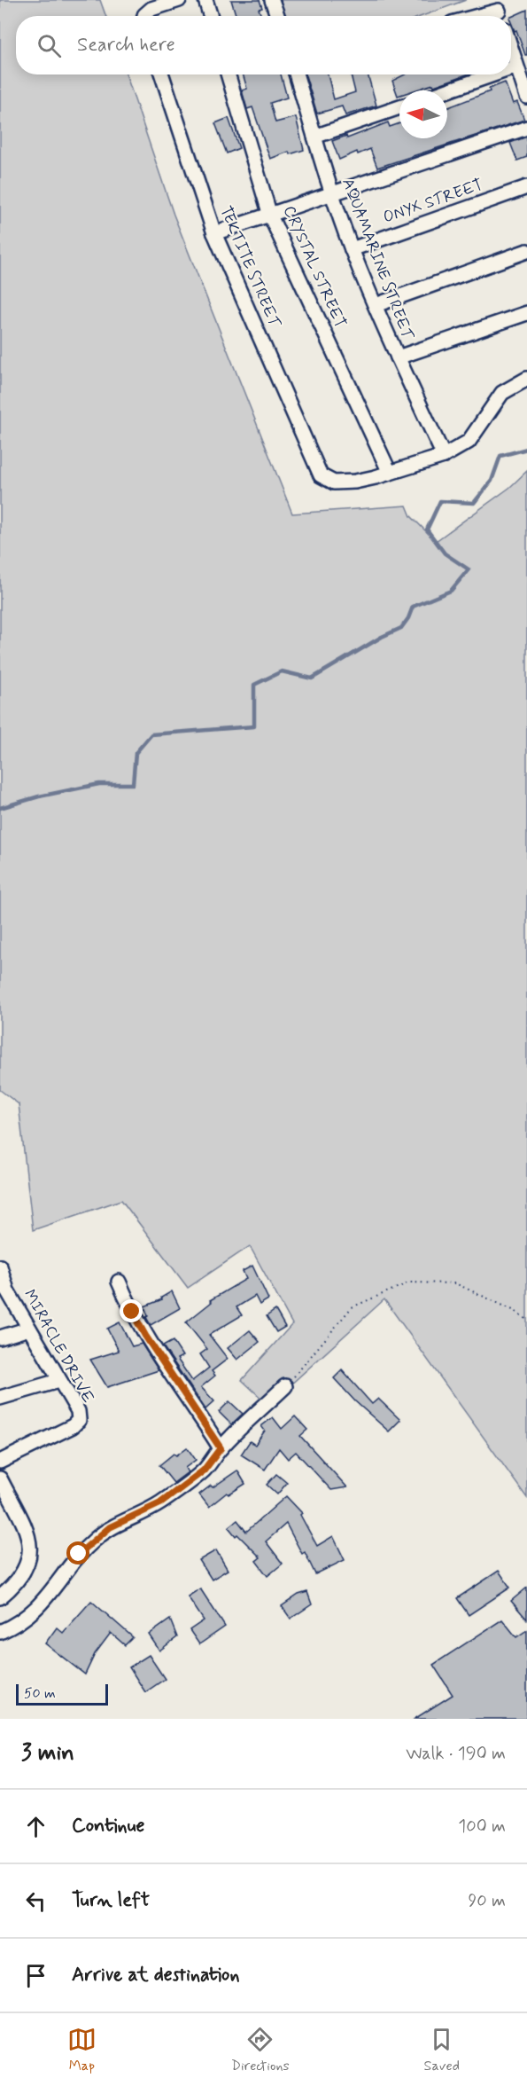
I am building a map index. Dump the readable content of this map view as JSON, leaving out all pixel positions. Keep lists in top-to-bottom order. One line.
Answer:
{"streets":{"street":["ONYX STREET","AQUAMARINE STREET","TEKTITE STREET","CRYSTAL STREET","MIRACLE DRIVE"]},"crossings":[["ONYX STREET","AQUAMARINE STREET"],["TEKTITE STREET","CRYSTAL STREET"]],"scale_bar":"50 m","north":"left","page":{"search":"Search here","scale":"50 m","heading":["3 min","Walk · 190 m"],"list":[["Continue","100 m"],["Turn left","90 m"],"Arrive at destination"],"nav":["Map","Directions","Saved"]}}
